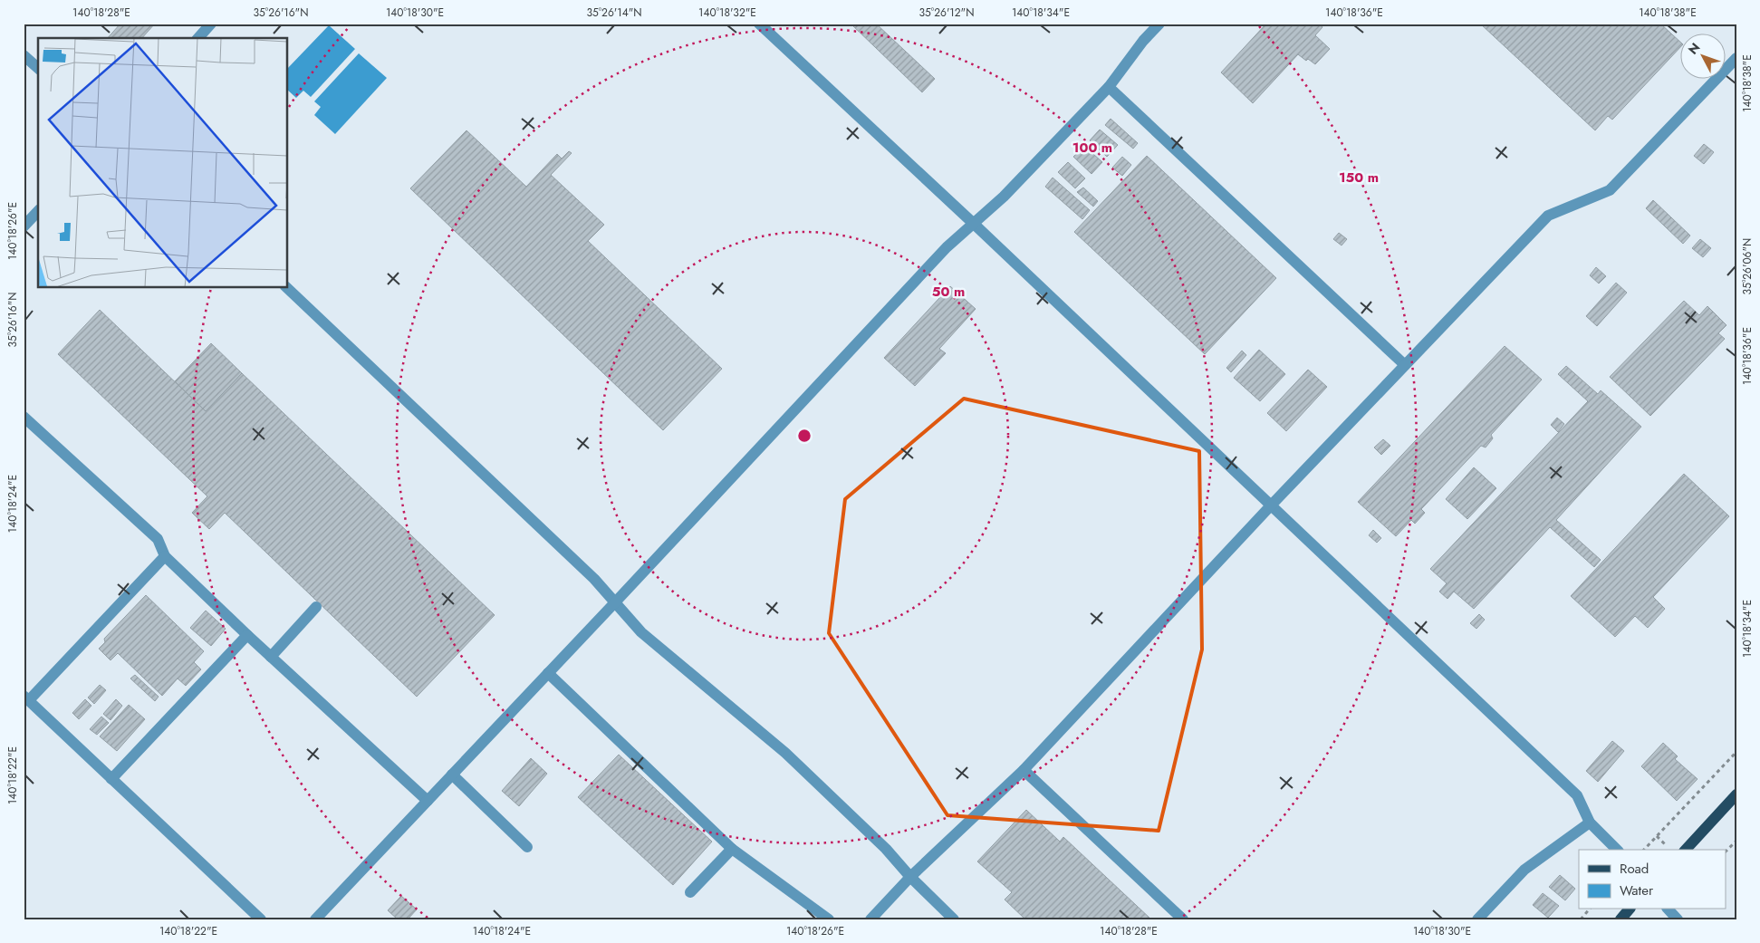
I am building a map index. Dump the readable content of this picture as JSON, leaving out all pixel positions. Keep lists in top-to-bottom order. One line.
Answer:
{"legend":["Road","Water"],"north":"top left","coordinates":["140°18'28\"E","35°26'16\"N","140°18'30\"E","35°26'14\"N","140°18'32\"E","35°26'12\"N","140°18'34\"E","140°18'36\"E","140°18'38\"E","140°18'26\"E","35°26'06\"N","140°18'24\"E","140°18'22\"E"],"rings":["100 m","150 m","50 m"]}
